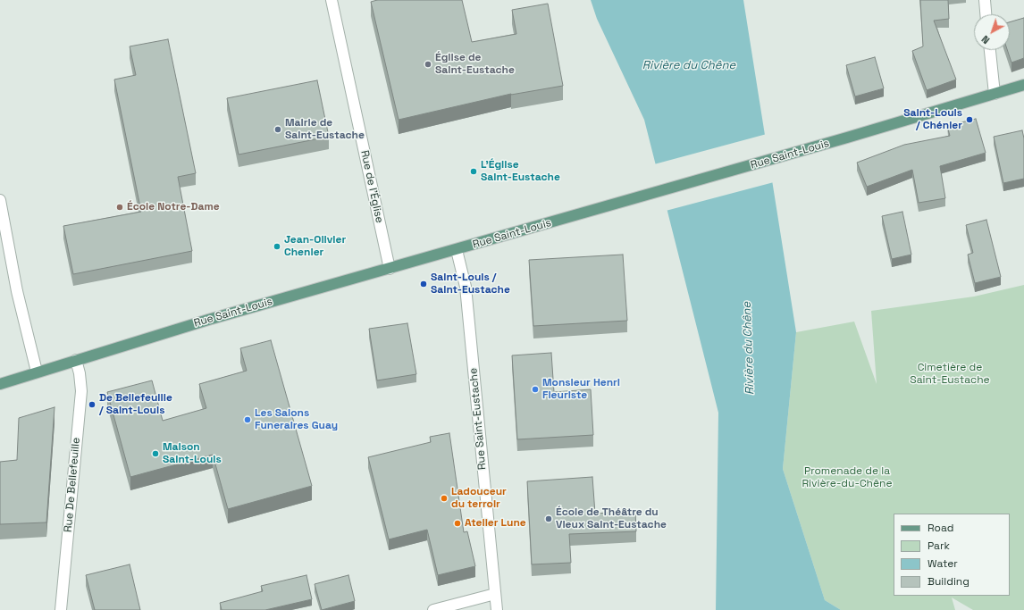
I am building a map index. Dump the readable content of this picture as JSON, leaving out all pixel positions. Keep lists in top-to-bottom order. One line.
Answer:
{"streets":{"main road":["Rue Saint-Louis"],"street":["Rue de l'Église","Rue Saint-Eustache","Rue De Bellefeuille"]},"crossings":[["Rue Saint-Louis","Rue de l'Église"],["Rue Saint-Louis","Rue Saint-Eustache"],["Rue Saint-Louis","Rue De Bellefeuille"]],"water":["Rivière du Chêne"],"parks":["Cimetière de Saint-Eustache","Promenade de la Rivière-du-Chêne"],"places":["Église de Saint-Eustache","Saint-Louis / Chénier","Mairie de Saint-Eustache","L'Église Saint-Eustache","École Notre-Dame","Jean-Olivier Chenier","Saint-Louis / Saint-Eustache","Monsieur Henri Fleuriste","De Bellefeuille / Saint-Louis","Les Salons Funeraires Guay","Maison Saint-Louis","Ladouceur du terroir","École de Théâtre du Vieux Saint-Eustache","Atelier Lune"],"legend":["Road","Park","Water","Building"],"north":"bottom left"}
